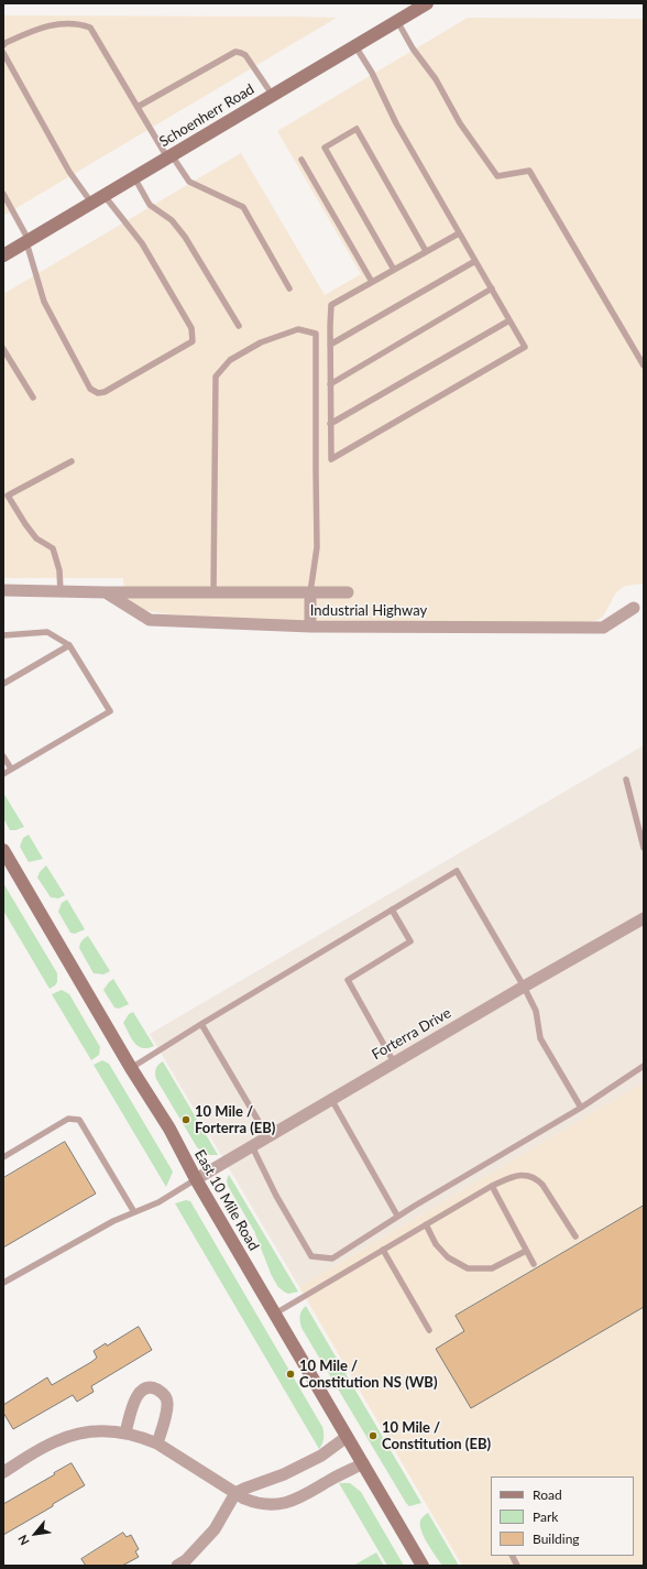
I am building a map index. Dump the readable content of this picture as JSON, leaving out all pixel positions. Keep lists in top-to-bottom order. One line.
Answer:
{"streets":{"main road":["Schoenherr Road","East 10 Mile Road"],"street":["Industrial Highway","Forterra Drive"]},"crossings":[["Forterra Drive","East 10 Mile Road"]],"places":["10 Mile / Forterra (EB)","10 Mile / Constitution NS (WB)","10 Mile / Constitution (EB)"],"legend":["Road","Park","Building"],"north":"bottom left"}
